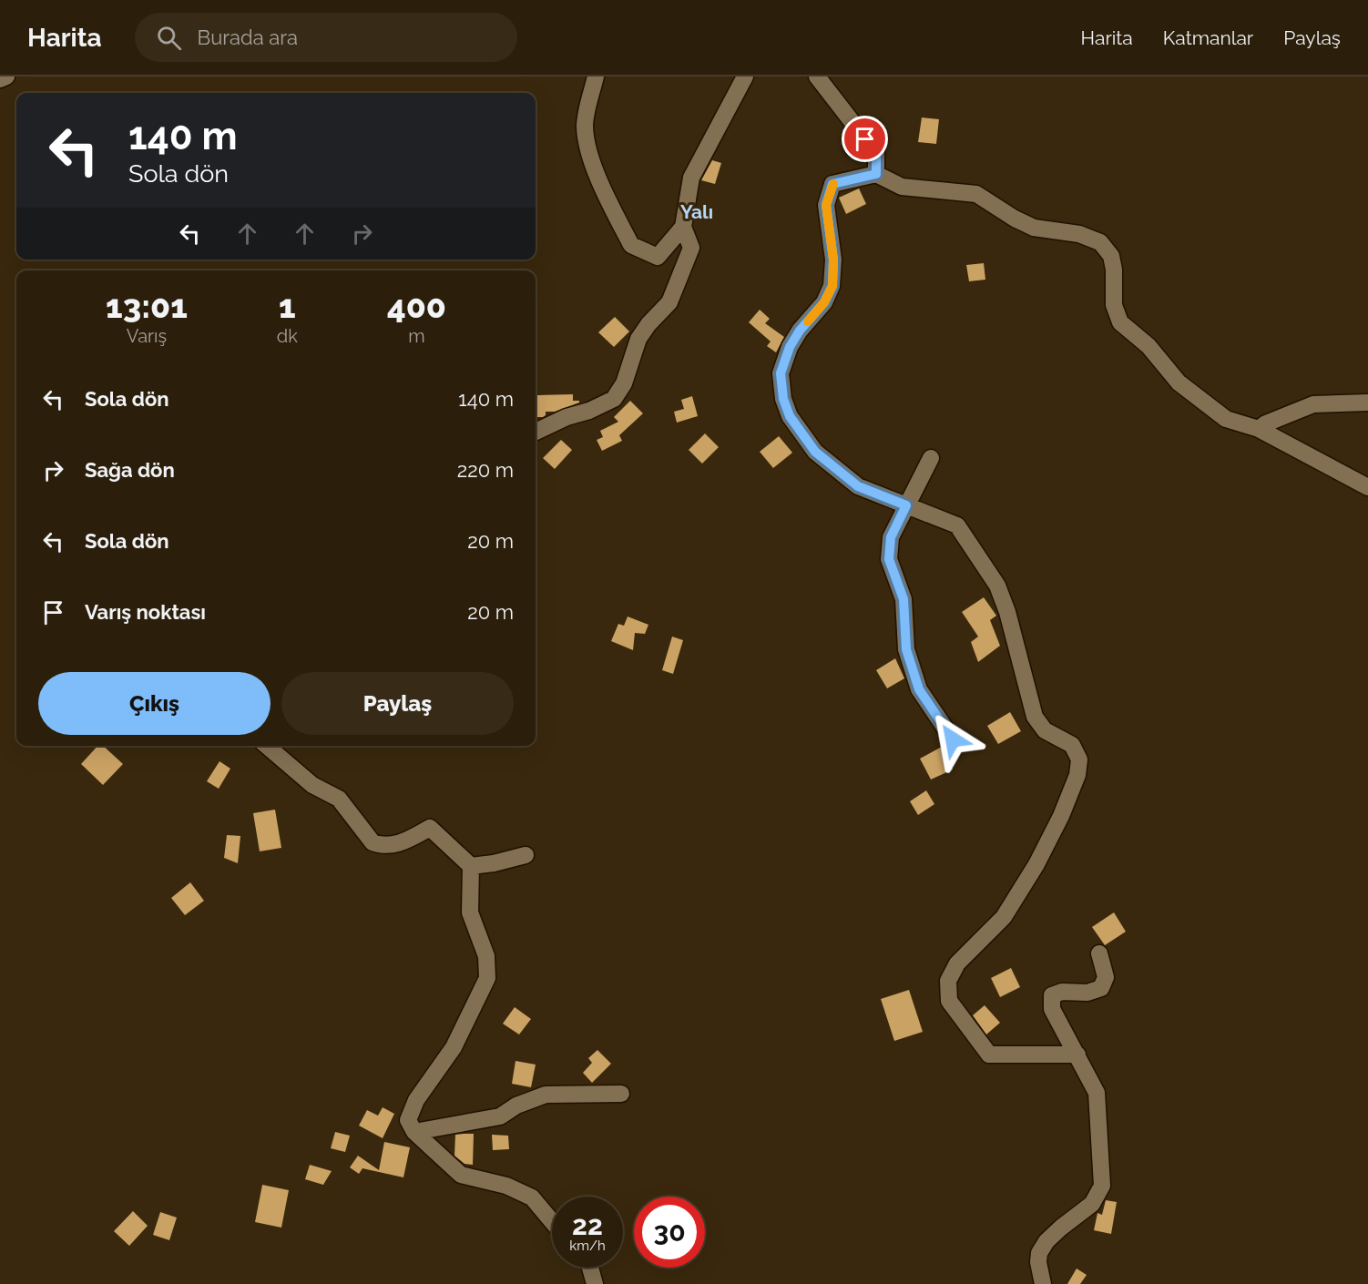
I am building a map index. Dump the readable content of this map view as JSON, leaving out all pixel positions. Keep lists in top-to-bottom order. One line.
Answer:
{"districts":["Yalı"],"page":{"header":"Harita","search":"Burada ara","nav":["Harita","Katmanlar","Paylaş"],"turn":["140 m","Sola dön"],"eta":["13:01","Varış","1","dk","400","m"],"list":[{"name":"Sola dön","value":"140 m"},{"name":"Sağa dön","value":"220 m"},{"name":"Sola dön","value":"20 m"},{"name":"Varış noktası","value":"20 m"}],"buttons":["Çıkış","Paylaş"],"speed":"22 km/h","limit":"30"}}
